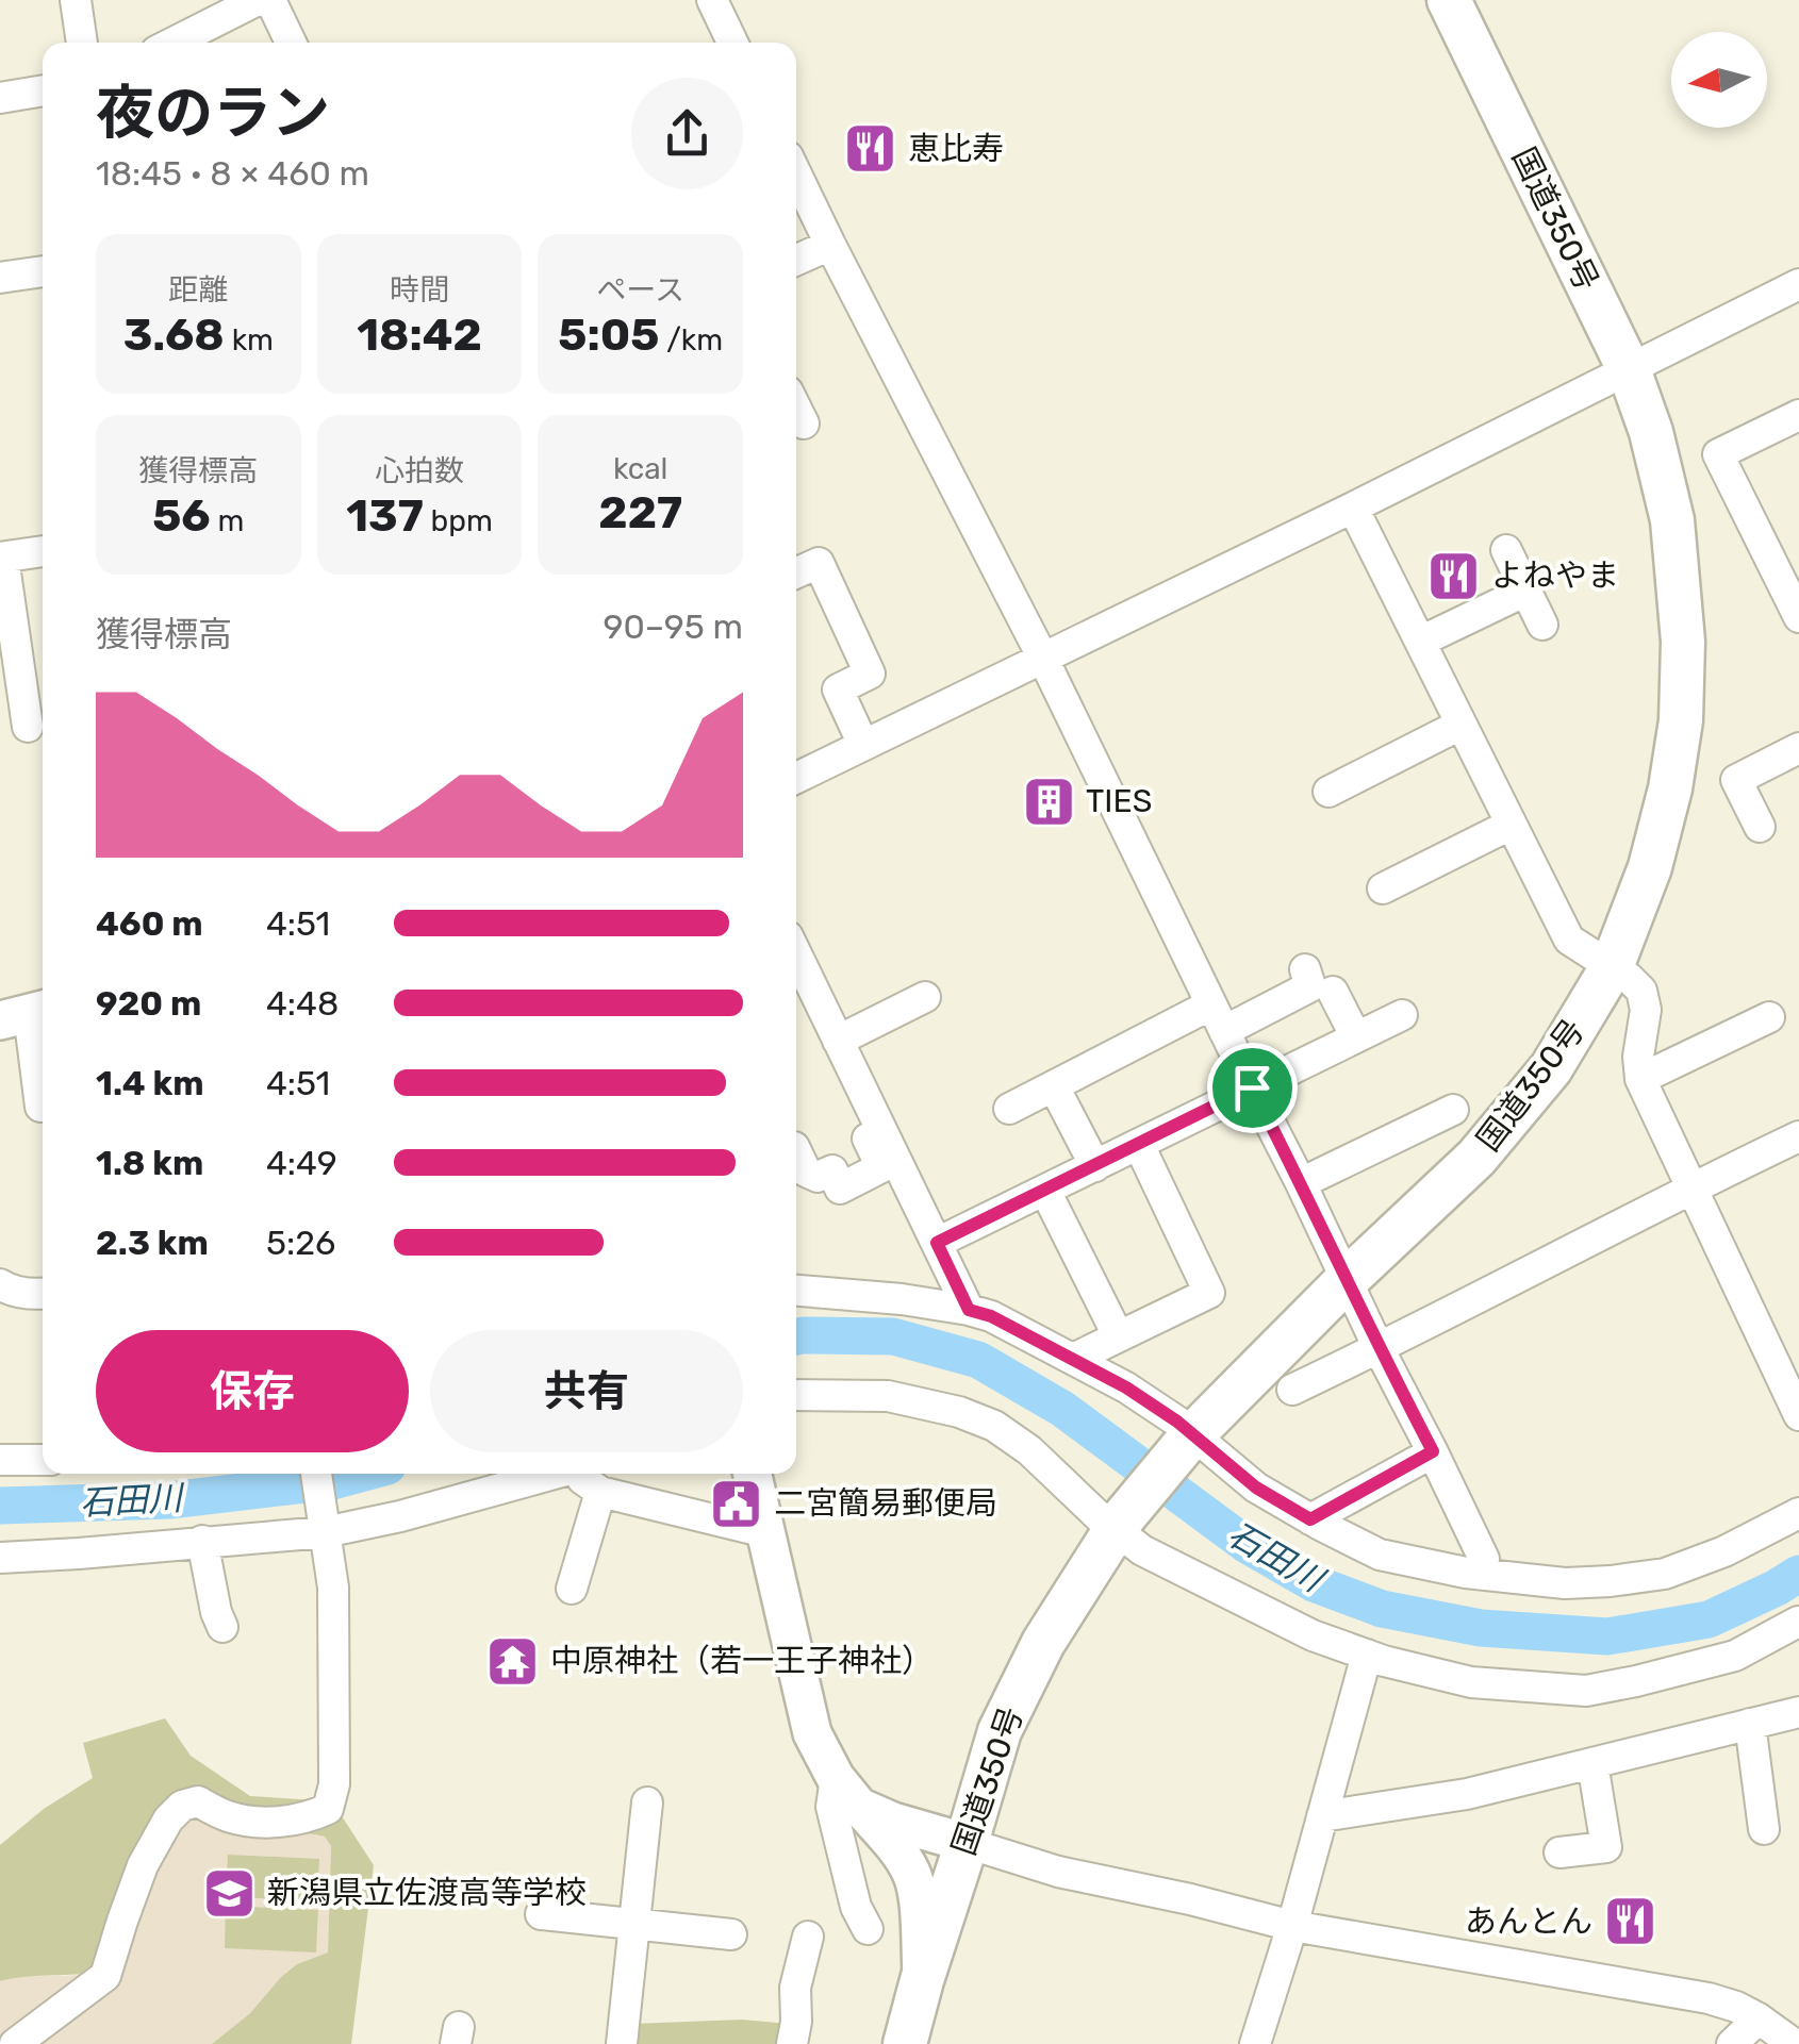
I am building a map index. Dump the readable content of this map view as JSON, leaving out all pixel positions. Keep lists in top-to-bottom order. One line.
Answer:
{"streets":{"highway":["国道350号"]},"water":["石田川"],"places":{"restaurant":["恵比寿","よねやま","あんとん"],"building":["TIES"],"public building":["二宮簡易郵便局"],"temple":["中原神社（若一王子神社）"],"school or university":["新潟県立佐渡高等学校"]},"north":"left","page":{"heading":["夜のラン","18:45 · 8 × 460 m"],"stats":[["距離","3.68 km"],["時間","18:42"],["ペース","5:05 /km"],["獲得標高","56 m"],["心拍数","137 bpm"],["kcal","227"]],"chart":["獲得標高","90–95 m"],"list":[{"name":"460 m","note":"4:51"},{"name":"920 m","note":"4:48"},{"name":"1.4 km","note":"4:51"},{"name":"1.8 km","note":"4:49"},{"name":"2.3 km","note":"5:26"}],"buttons":["保存","共有"]}}
